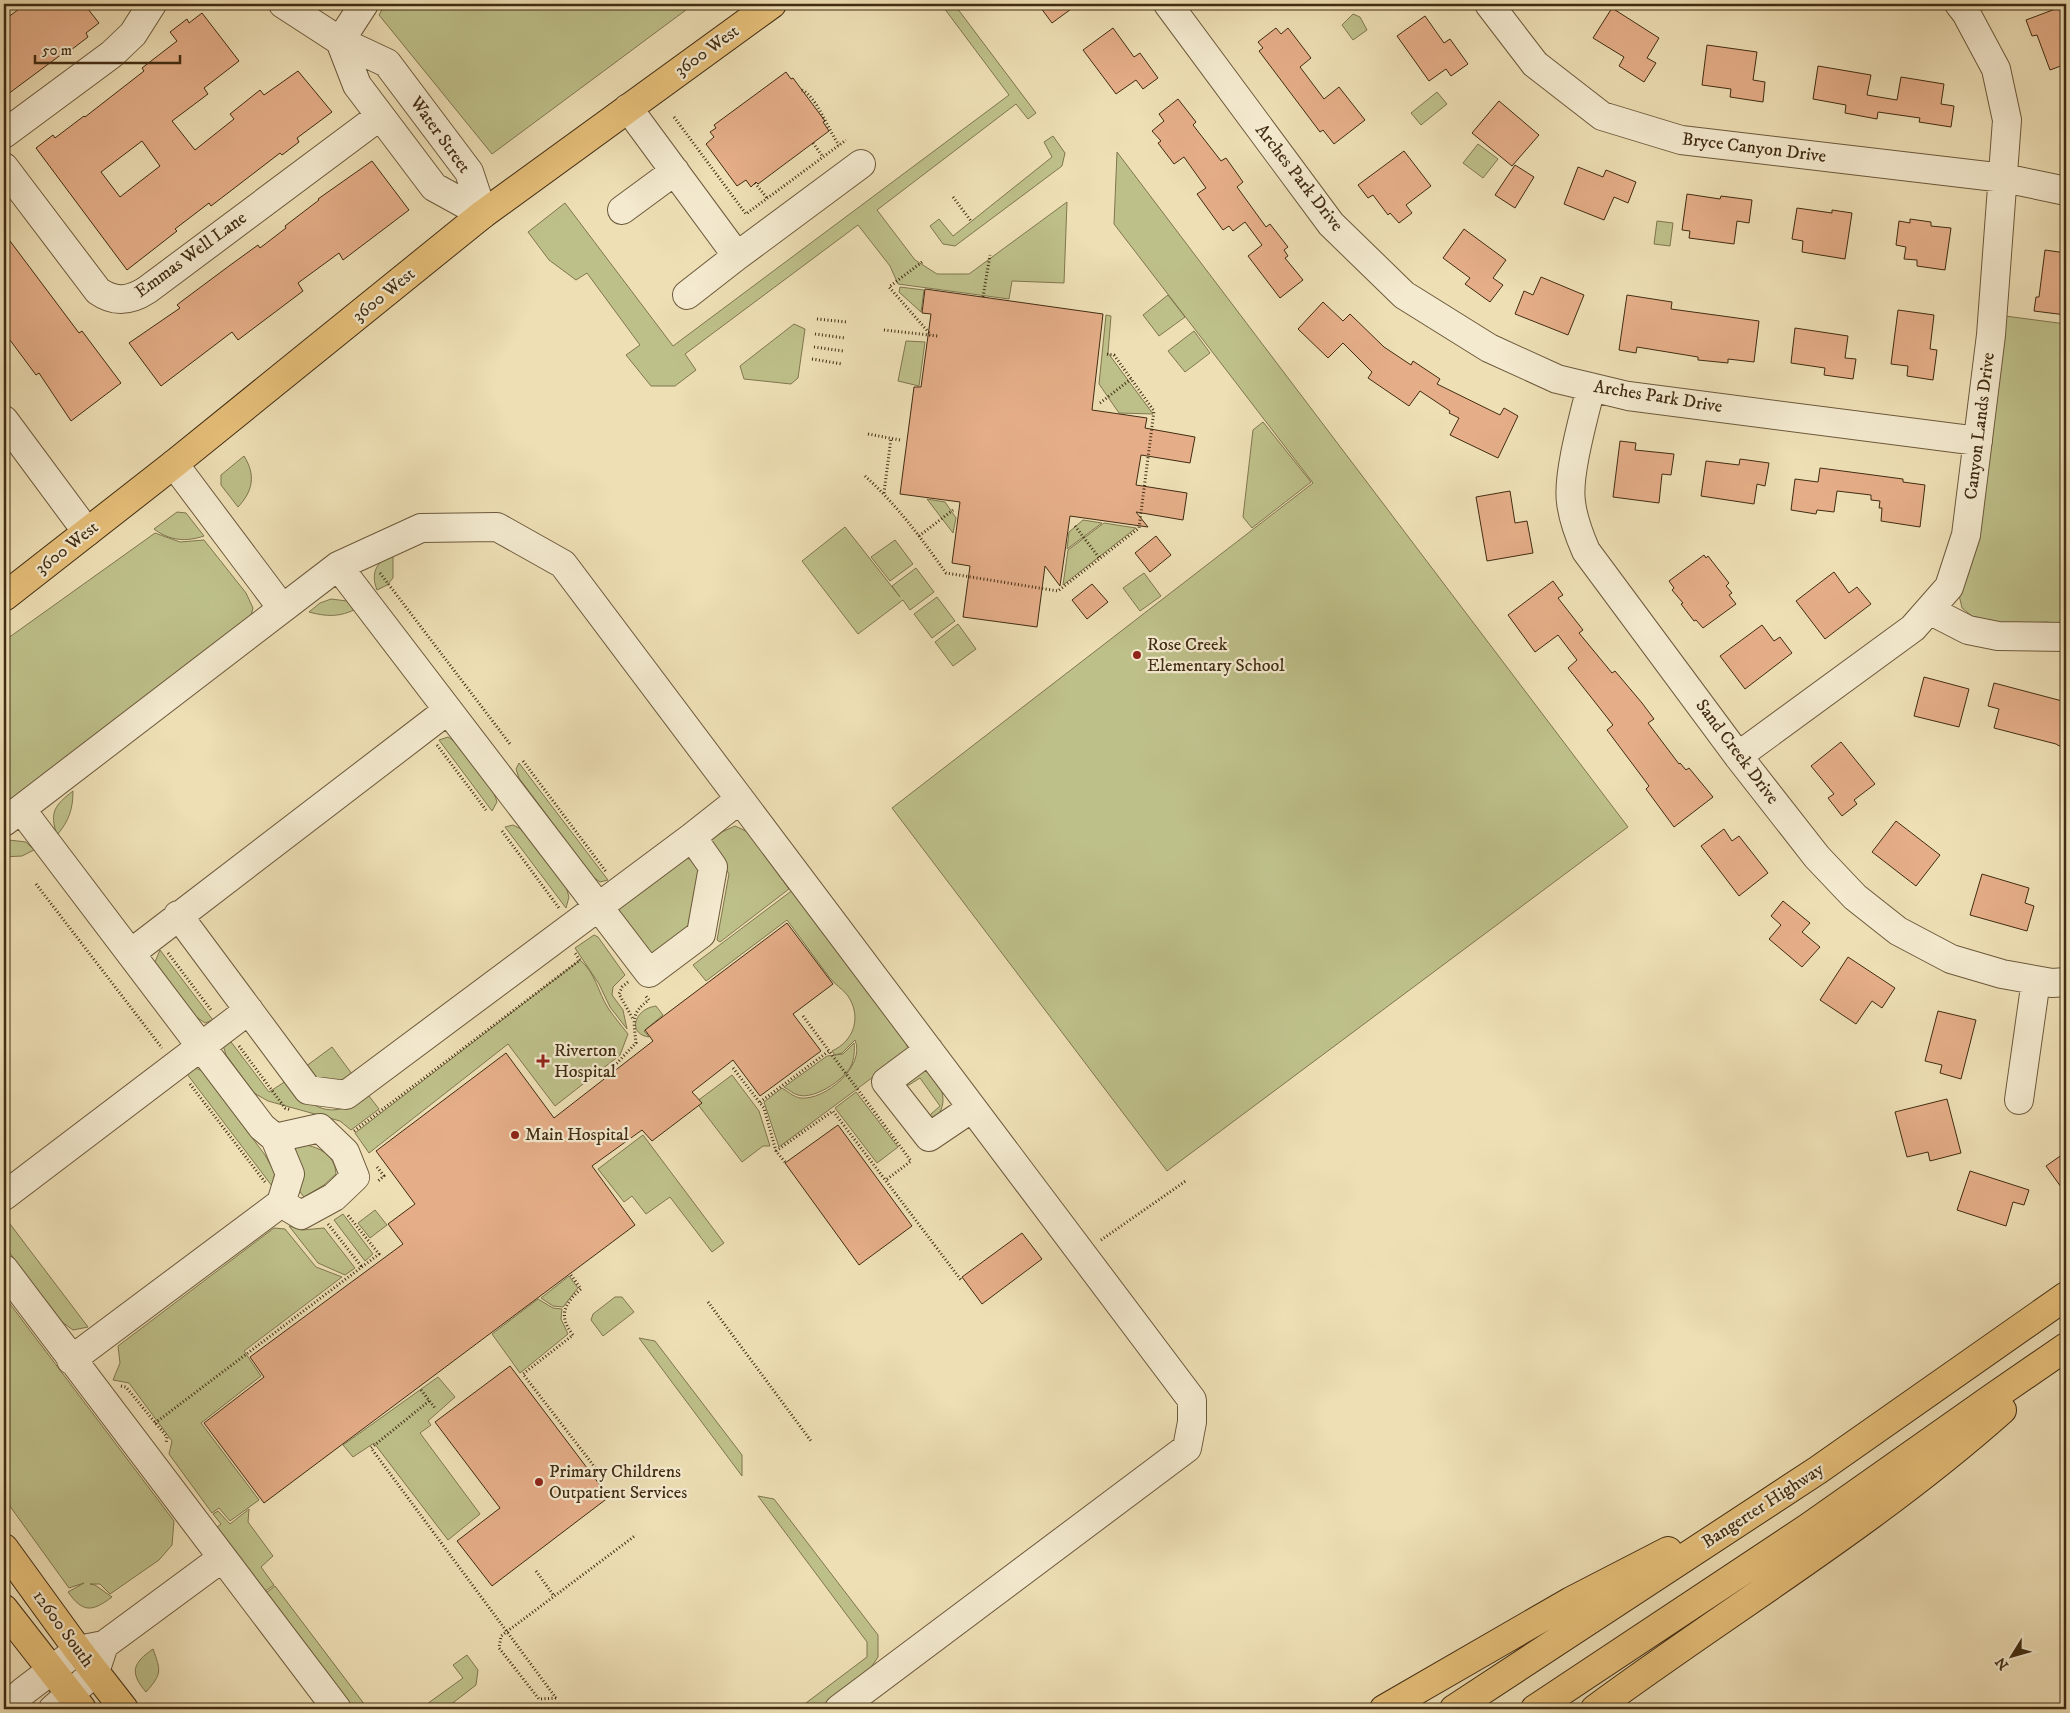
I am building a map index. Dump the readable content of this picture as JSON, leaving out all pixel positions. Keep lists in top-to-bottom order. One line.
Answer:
{"streets":{"main road":["3600 West","Bangerter Highway","12600 South"],"street":["Water Street","Bryce Canyon Drive","Arches Park Drive","Emmas Well Lane","Canyon Lands Drive","Sand Creek Drive"]},"crossings":[["3600 West","Water Street"],["Water Street","Emmas Well Lane"],["Bryce Canyon Drive","Canyon Lands Drive"],["Arches Park Drive","Canyon Lands Drive"],["Arches Park Drive","Sand Creek Drive"],["Canyon Lands Drive","Sand Creek Drive"]],"places":{"other":["Rose Creek Elementary School","Main Hospital","Primary Childrens Outpatient Services"],"health":["Riverton Hospital"]},"scale_bar":"50 m","north":"bottom left"}
